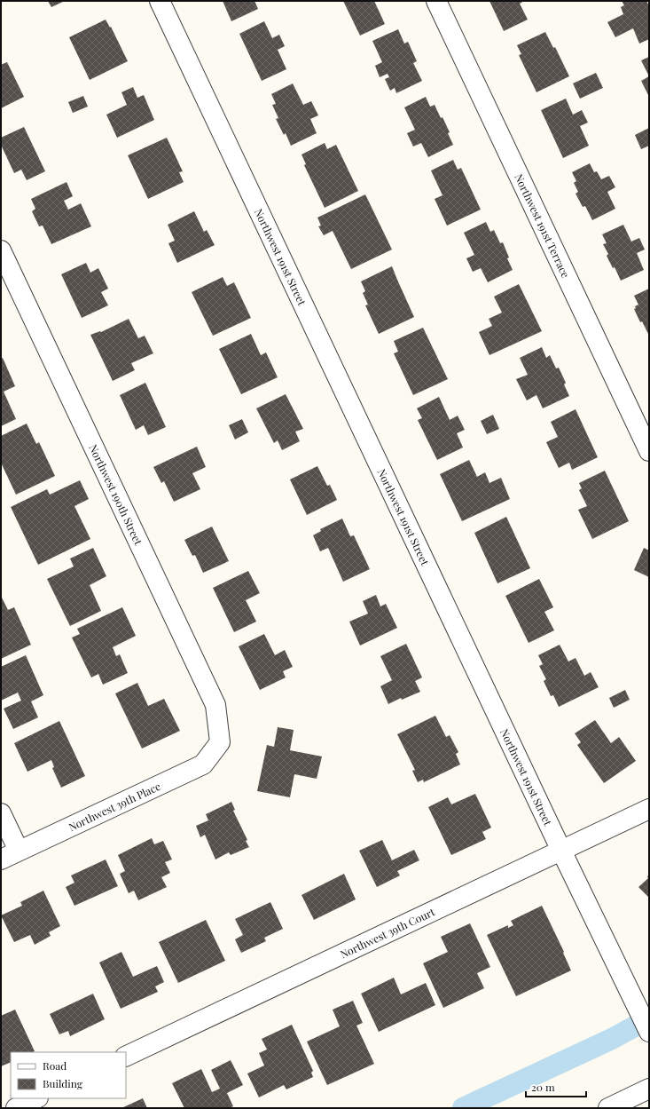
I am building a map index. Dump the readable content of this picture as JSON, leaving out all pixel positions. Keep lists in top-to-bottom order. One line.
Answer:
{"streets":{"street":["Northwest 191st Terrace","Northwest 191st Street","Northwest 190th Street","Northwest 39th Place","Northwest 39th Court"]},"crossings":[["Northwest 191st Street","Northwest 39th Court"],["Northwest 190th Street","Northwest 39th Place"]],"legend":["Road","Building"],"scale_bar":"20 m"}
